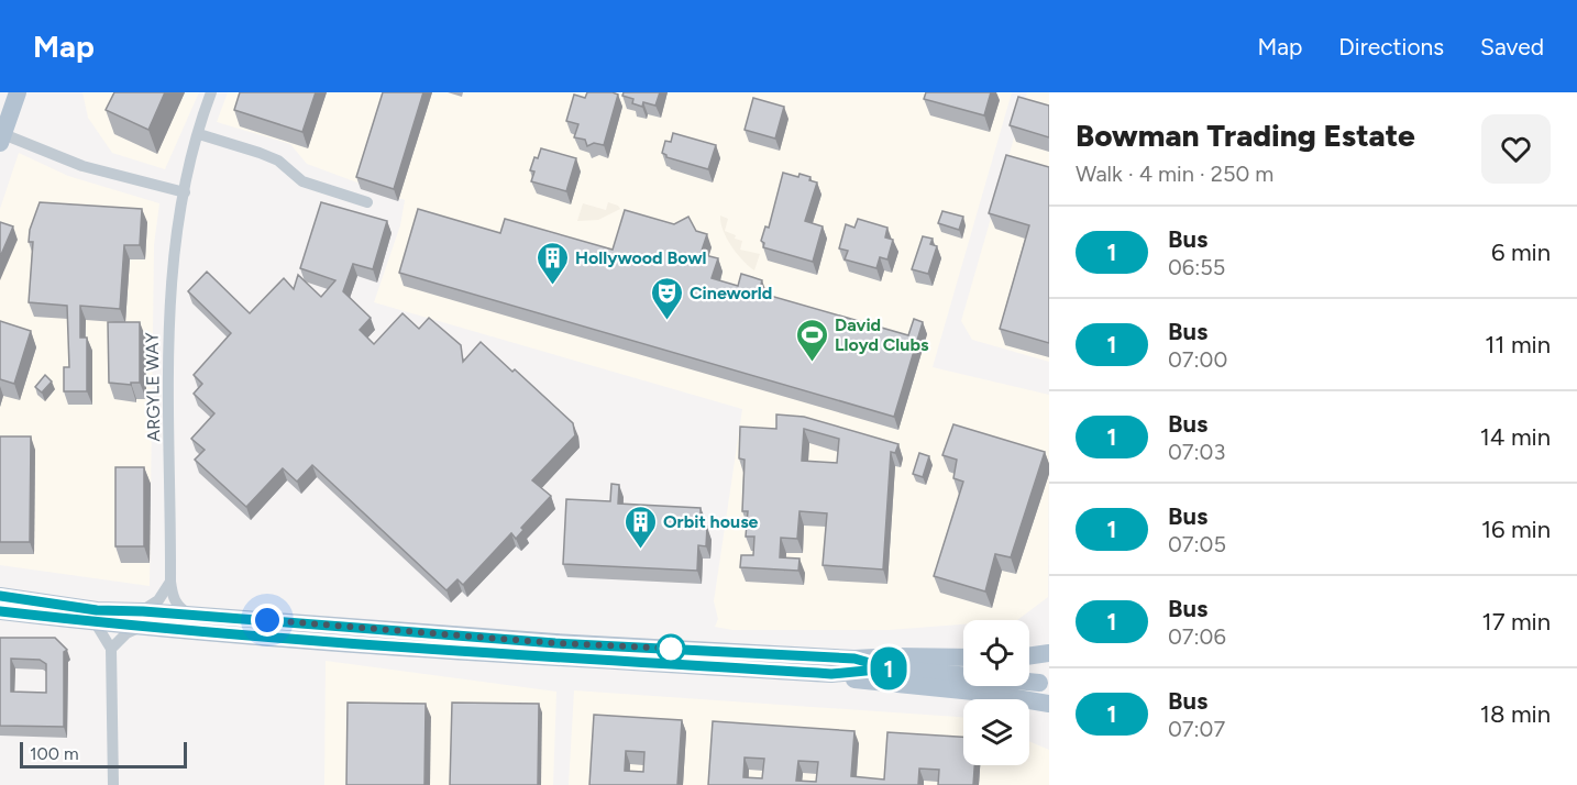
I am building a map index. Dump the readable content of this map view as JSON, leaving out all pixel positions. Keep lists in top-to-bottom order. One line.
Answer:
{"streets":{"street":["ARGYLE WAY"]},"places":{"building":["Hollywood Bowl","Orbit house"],"theatre":["Cineworld"],"sports":["David Lloyd Clubs"]},"lines":["bus line 1"],"scale_bar":"100 m","page":{"header":"Map","nav":["Map","Directions","Saved"],"on_map":"1","heading":["Bowman Trading Estate","Walk · 4 min · 250 m"],"list":[{"mark":"1","name":"Bus","note":"06:55","value":"6 min"},{"mark":"1","name":"Bus","note":"07:00","value":"11 min"},{"mark":"1","name":"Bus","note":"07:03","value":"14 min"},{"mark":"1","name":"Bus","note":"07:05","value":"16 min"},{"mark":"1","name":"Bus","note":"07:06","value":"17 min"},{"mark":"1","name":"Bus","note":"07:07","value":"18 min"}],"scale":"100 m"}}
